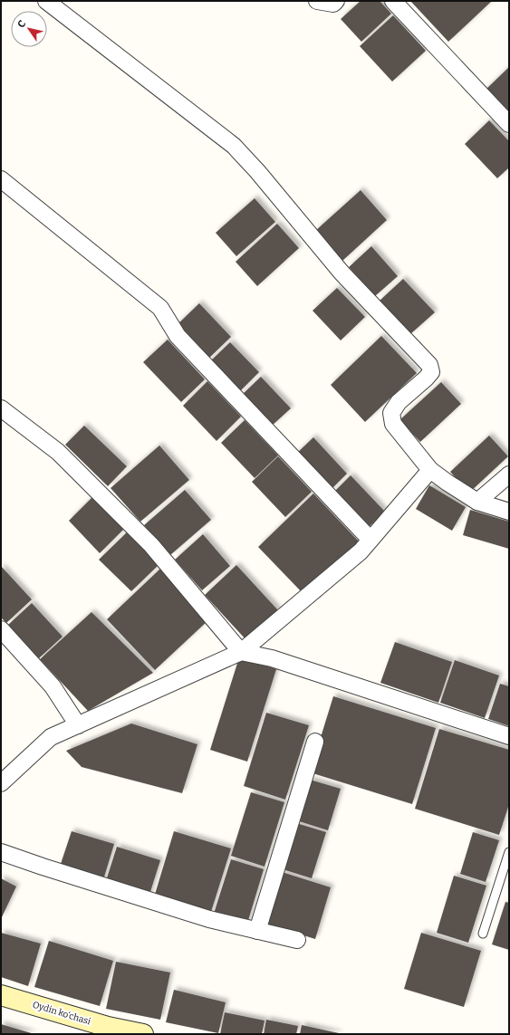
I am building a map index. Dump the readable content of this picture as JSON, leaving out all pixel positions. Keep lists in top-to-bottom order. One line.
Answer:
{"streets":{"street":["Oydin ko‘chasi"]},"north":"top left"}
